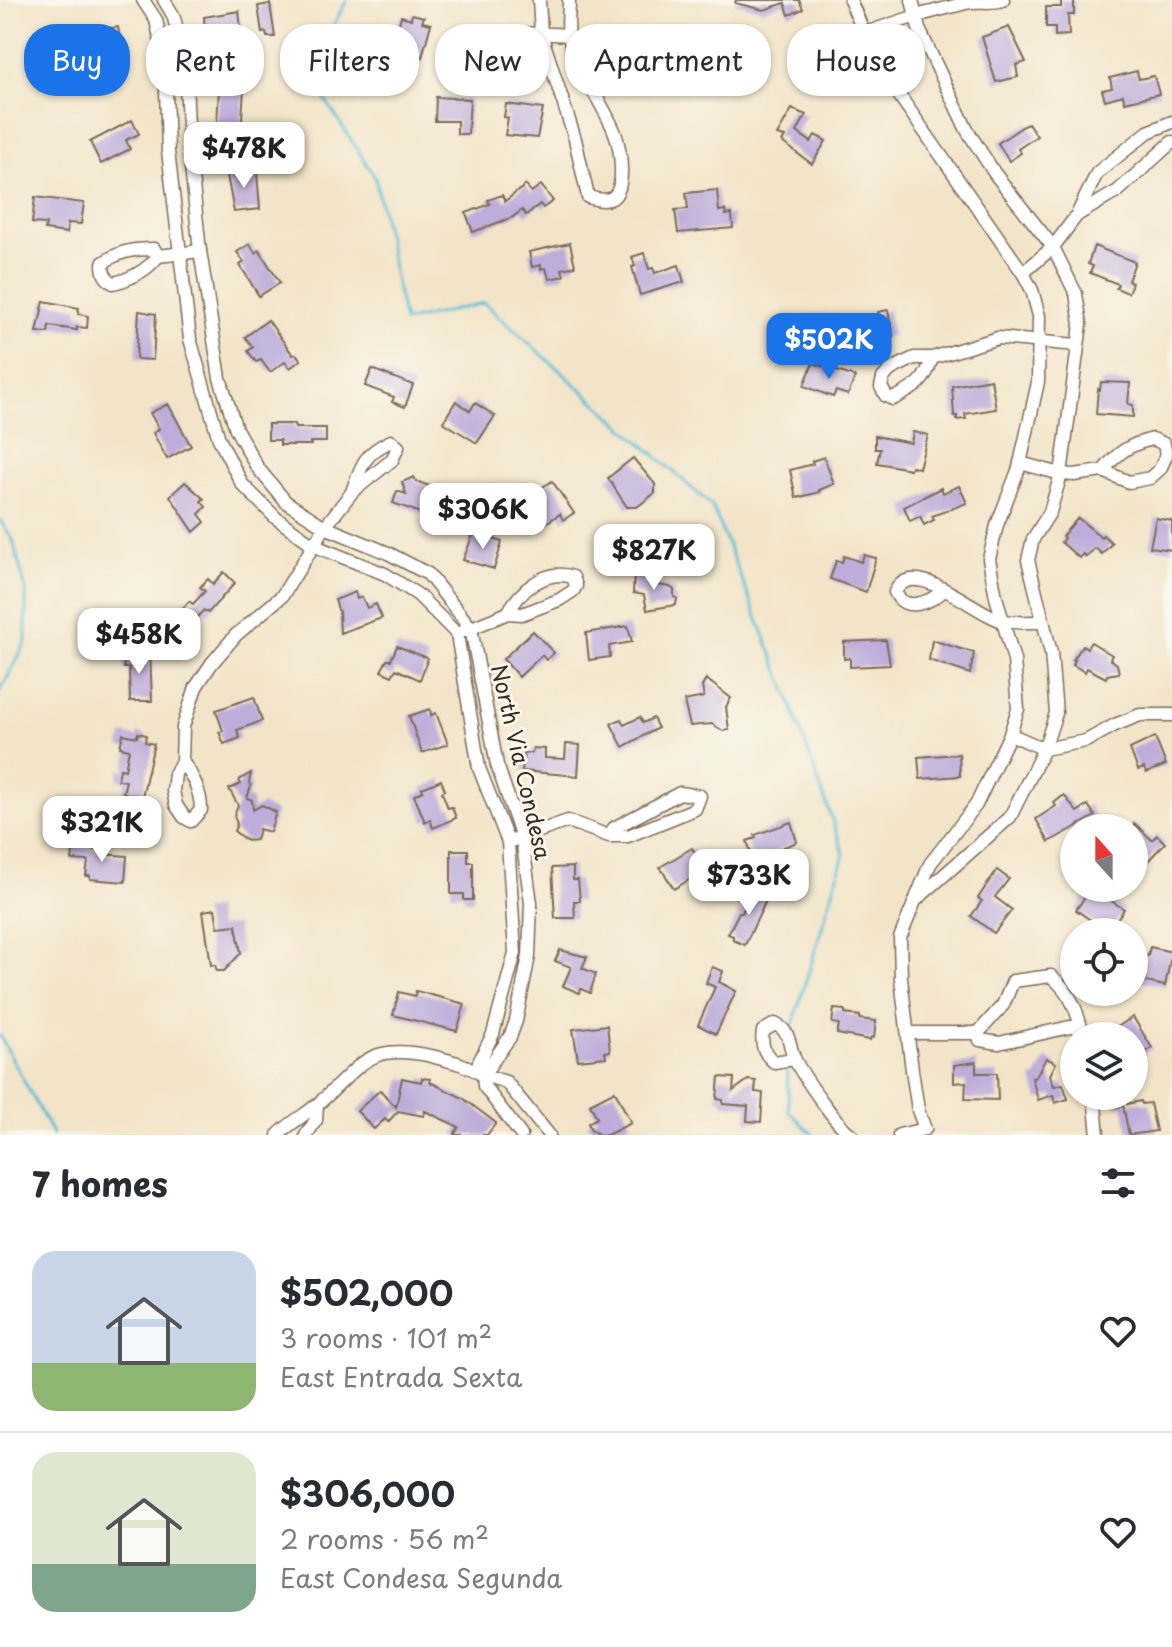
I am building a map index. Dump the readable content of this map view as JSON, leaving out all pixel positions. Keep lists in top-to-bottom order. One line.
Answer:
{"streets":{"street":["North Via Condesa"]},"north":"top","page":{"chip":["Buy","Rent","Filters","New","Apartment","House"],"price":["$478K","$502K","$306K","$827K","$458K","$321K","$733K"],"heading":"7 homes","list":[{"name":"$502,000","note":"3 rooms · 101 m² · East Entrada Sexta"},{"name":"$306,000","note":"2 rooms · 56 m² · East Condesa Segunda"}]}}
